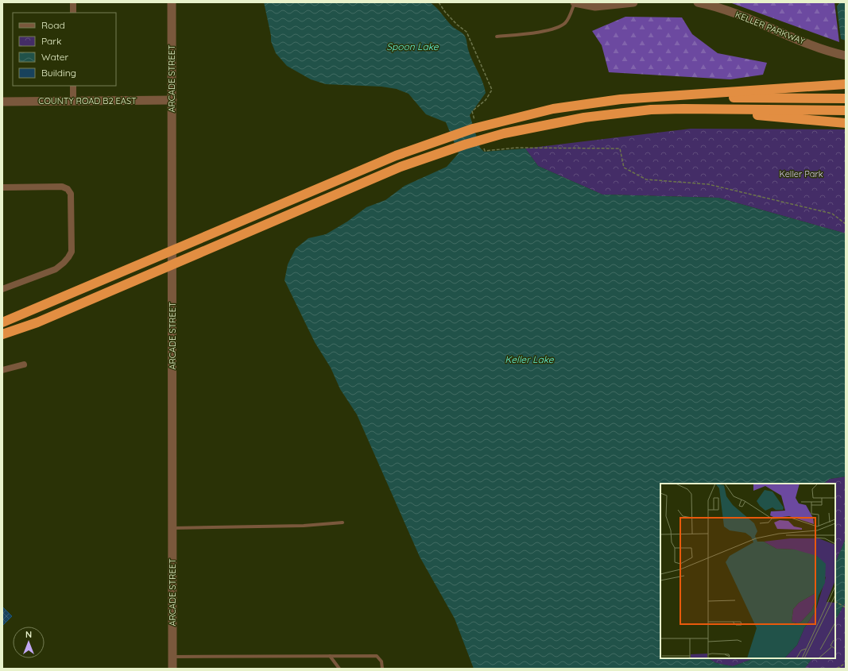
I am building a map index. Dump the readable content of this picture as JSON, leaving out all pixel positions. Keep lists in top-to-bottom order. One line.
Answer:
{"streets":{"street":["KELLER PARKWAY","ARCADE STREET","COUNTY ROAD B2 EAST"]},"crossings":[["ARCADE STREET","COUNTY ROAD B2 EAST"]],"water":["Spoon Lake","Keller Lake"],"parks":["Keller Park"],"legend":["Road","Park","Water","Building"],"north":"top"}
